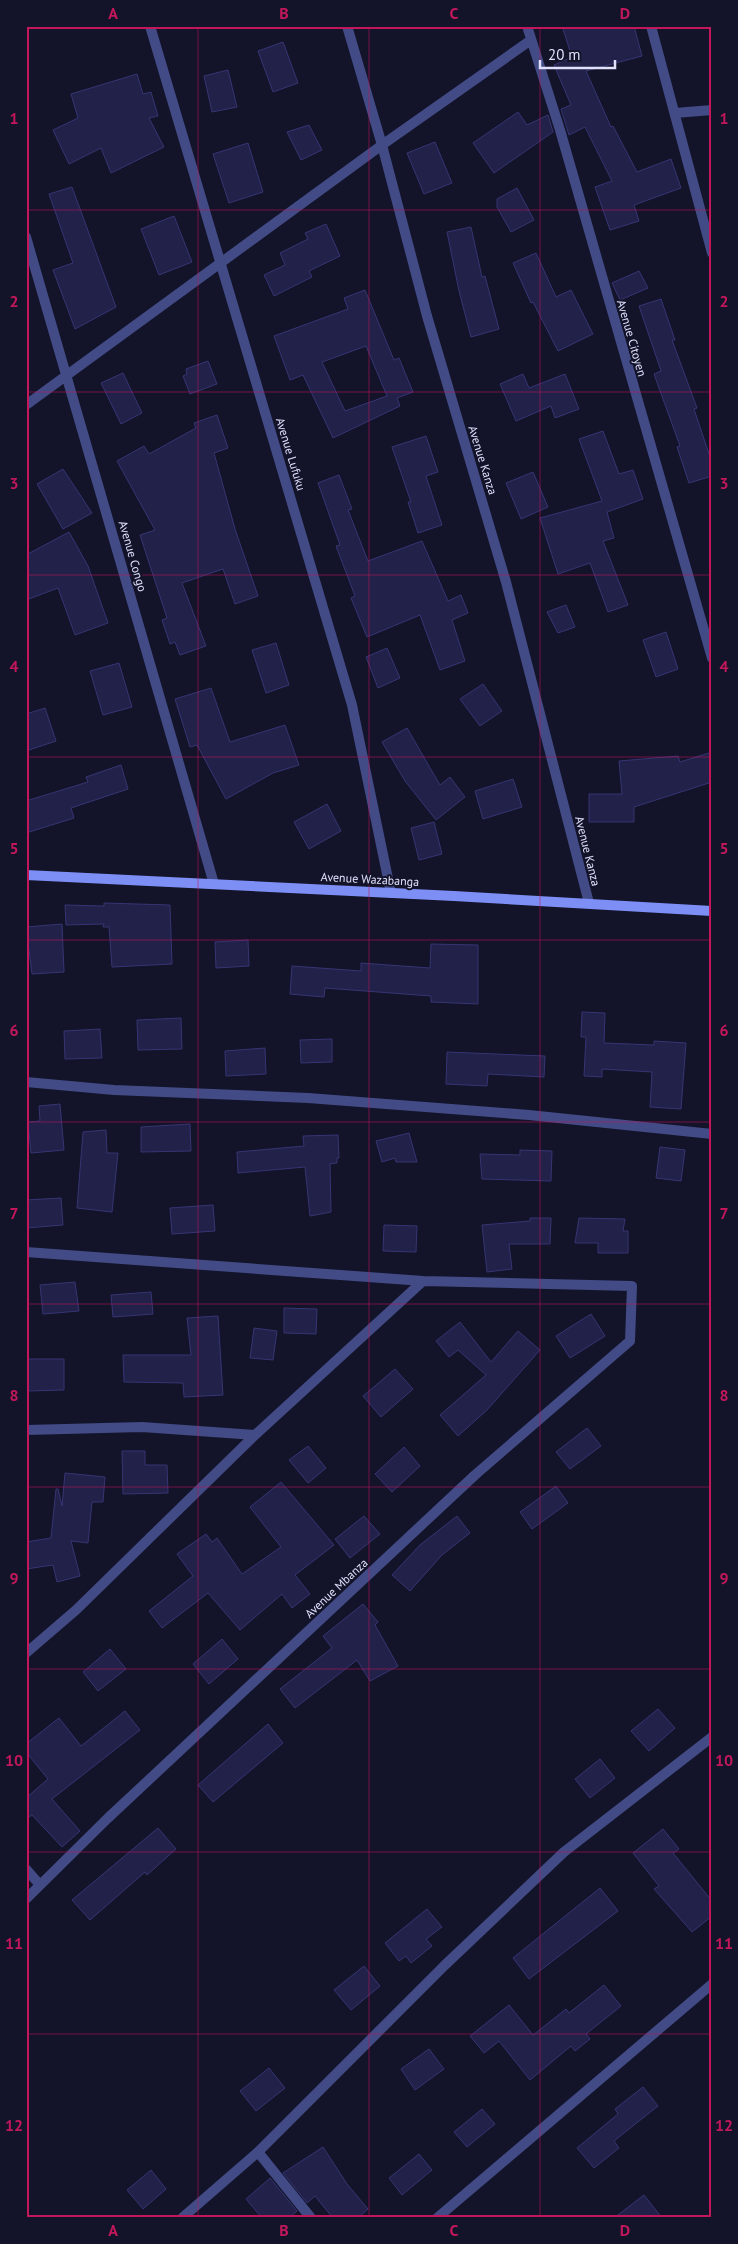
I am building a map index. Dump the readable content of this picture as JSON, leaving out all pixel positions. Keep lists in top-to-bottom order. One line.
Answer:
{"streets":{"main road":["Avenue Wazabanga"],"street":["Avenue Citoyen","Avenue Lufuku","Avenue Kanza","Avenue Congo","Avenue Mbanza"]},"crossings":[["Avenue Lufuku","Avenue Wazabanga"],["Avenue Kanza","Avenue Wazabanga"],["Avenue Congo","Avenue Wazabanga"]],"scale_bar":"20 m","grid":{"columns":["A","B","C","D"],"rows":["1","2","3","4","5","6","7","8","9","10","11","12"]}}
